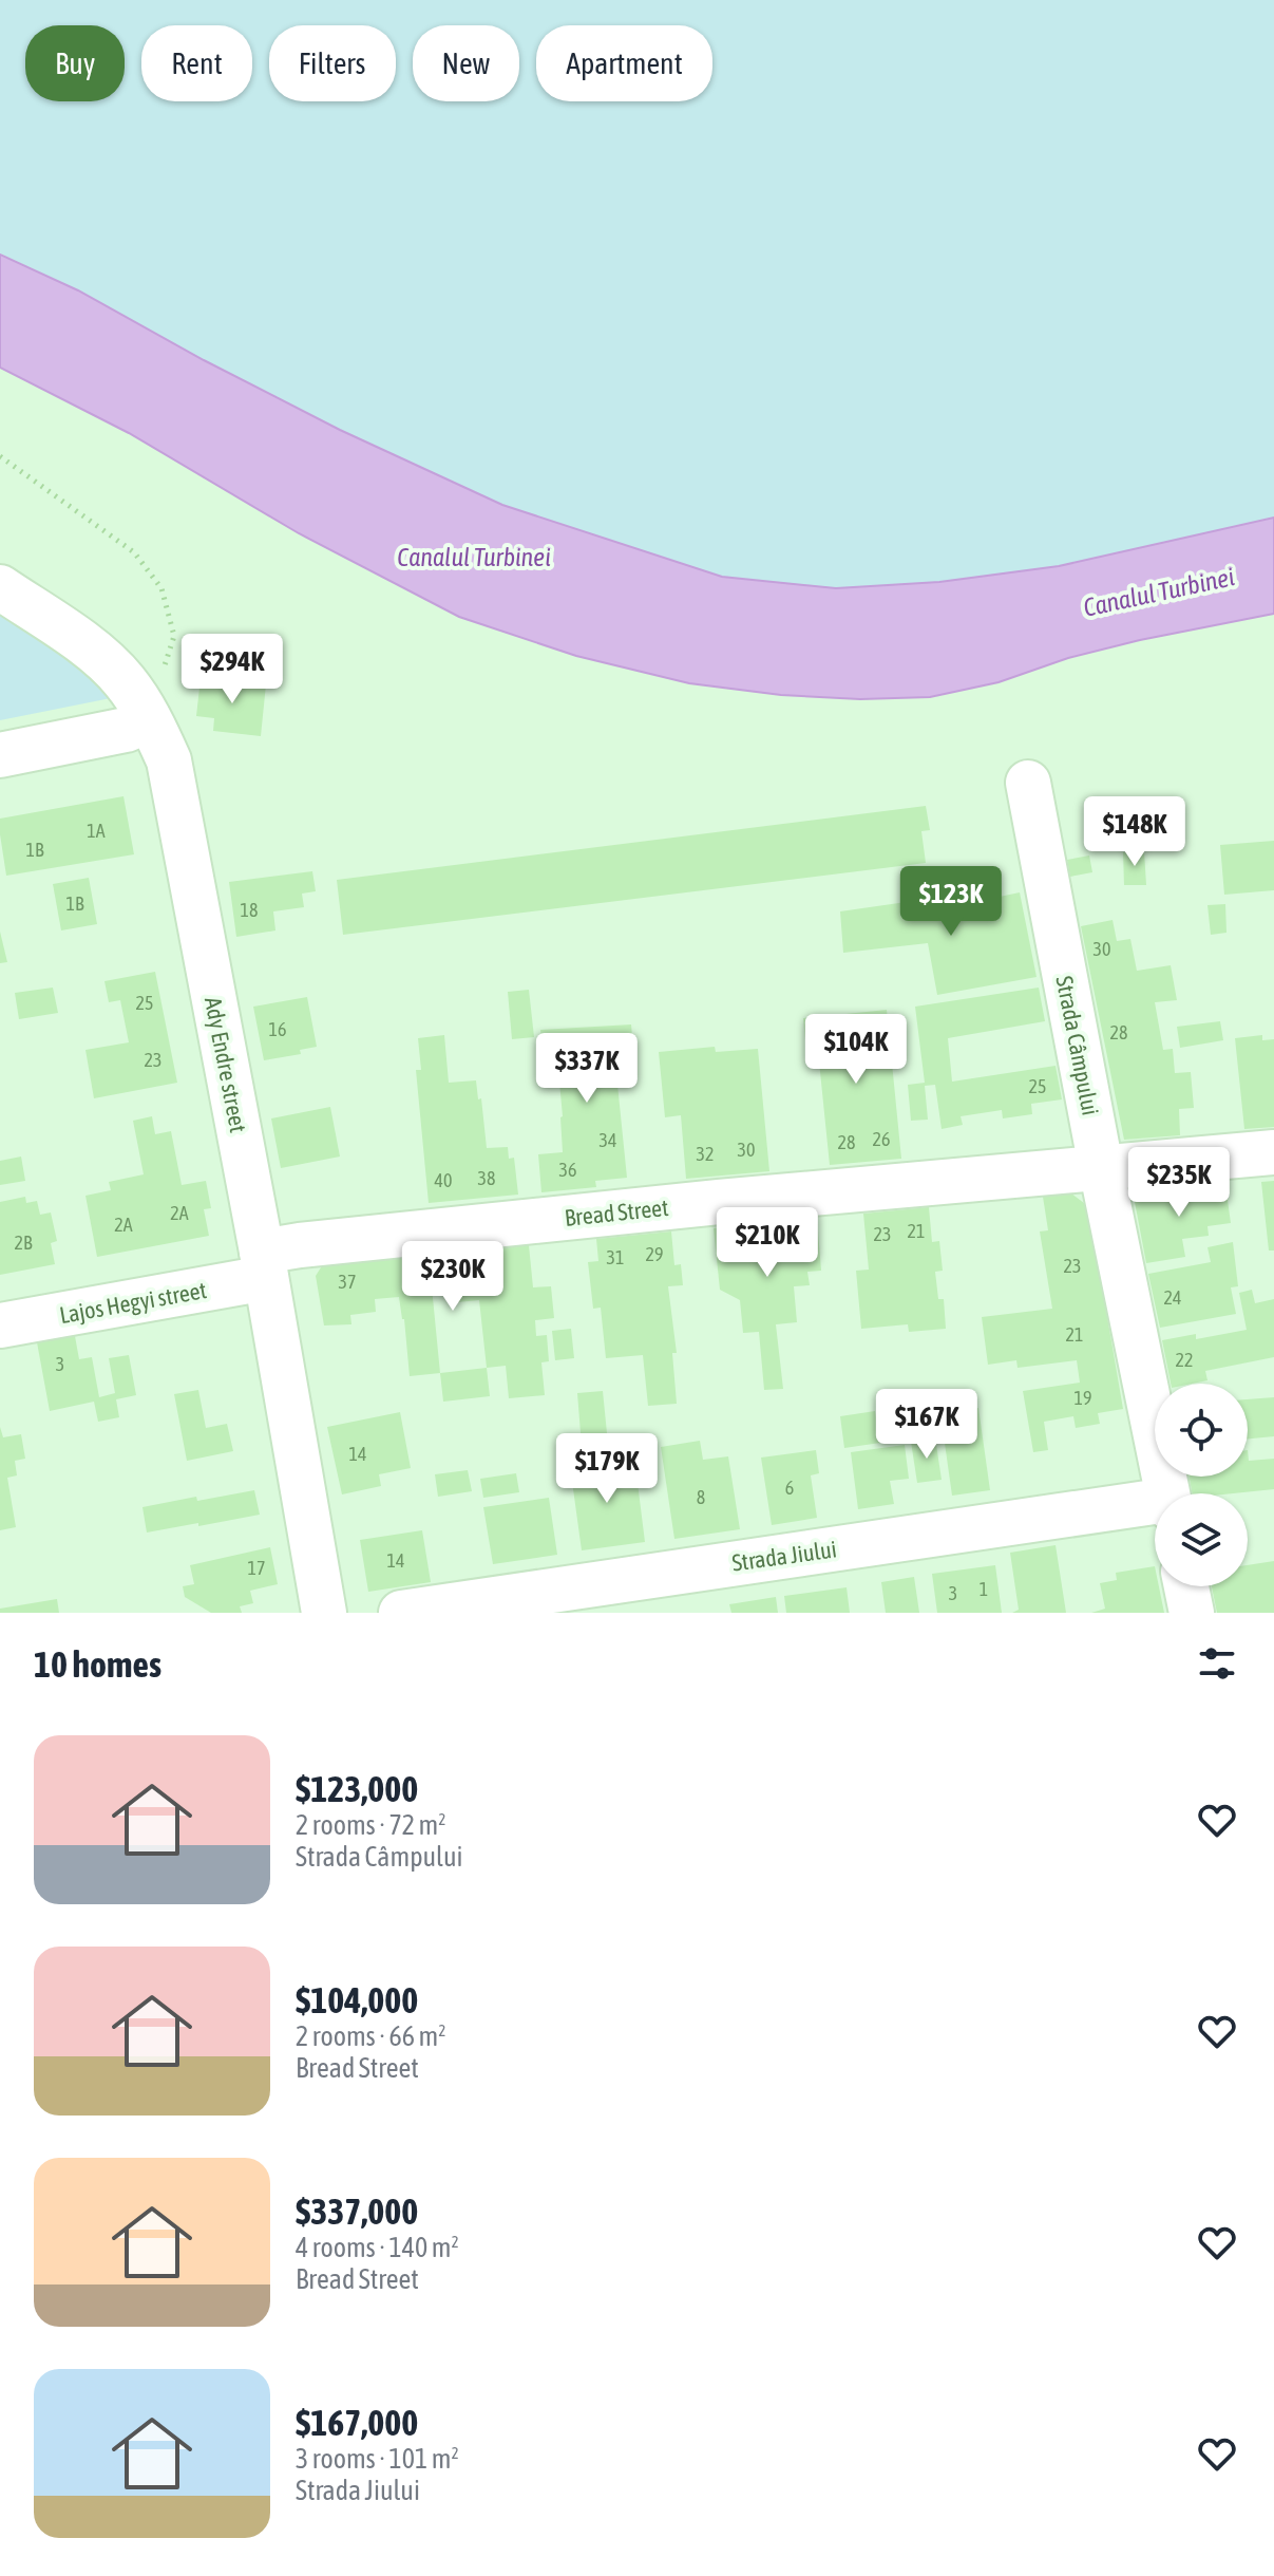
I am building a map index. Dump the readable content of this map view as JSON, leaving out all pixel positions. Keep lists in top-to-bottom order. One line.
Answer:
{"streets":{"street":["Strada Câmpului","Ady Endre street","Bread Street","Lajos Hegyi street","Strada Jiului"]},"crossings":[["Strada Câmpului","Bread Street"],["Ady Endre street","Bread Street"],["Ady Endre street","Lajos Hegyi street"],["Bread Street","Lajos Hegyi street"]],"water":["Canalul Turbinei"],"house_numbers":["1A","1B","1B","18","30","25","16","28","23","25","26","34","28","30","32","36","38","40","2A","2A","21","23","2B","29","31","23","37","24","21","22","3","19","14","6","8","14","17","1","3"],"page":{"chip":["Buy","Rent","Filters","New","Apartment"],"price":["$294K","$148K","$123K","$104K","$337K","$235K","$210K","$230K","$167K","$179K"],"heading":"10 homes","list":[{"name":"$123,000","note":"2 rooms · 72 m² · Strada Câmpului"},{"name":"$104,000","note":"2 rooms · 66 m² · Bread Street"},{"name":"$337,000","note":"4 rooms · 140 m² · Bread Street"},{"name":"$167,000","note":"3 rooms · 101 m² · Strada Jiului"}]}}
